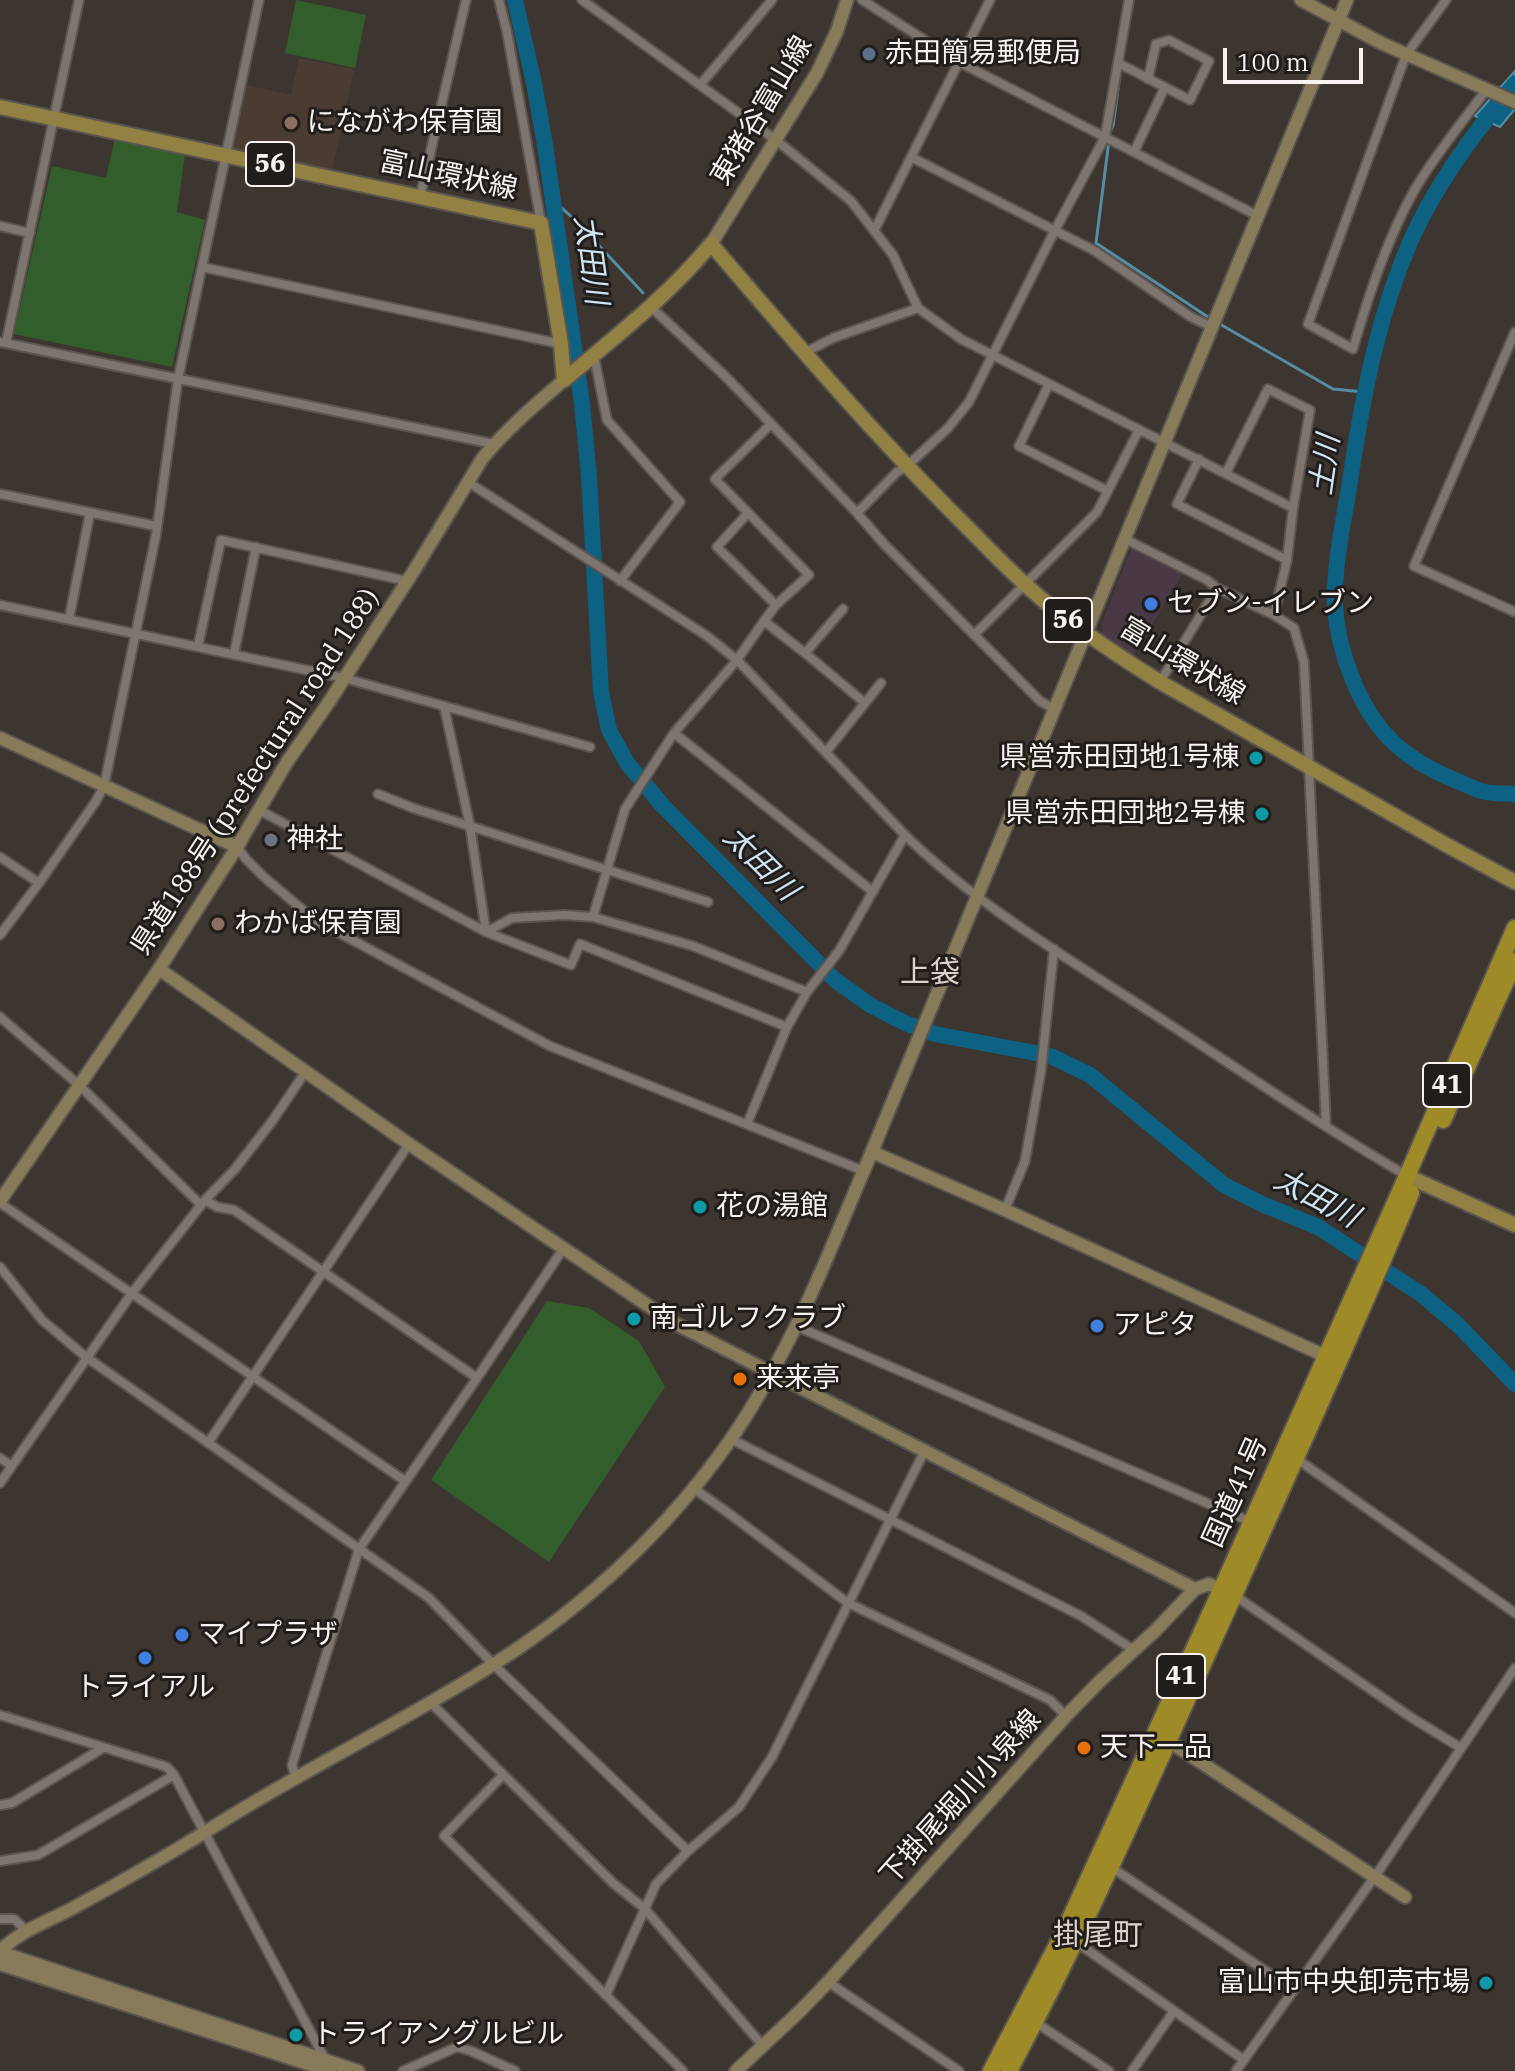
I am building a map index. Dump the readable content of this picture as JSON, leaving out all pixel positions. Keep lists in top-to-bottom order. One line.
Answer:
{"streets":{"highway":["41","国道41号"],"main road":["56","富山環状線"],"street":["東猪谷富山線","県道188号 (prefectural road 188)","下掛尾堀川小泉線"]},"crossings":[["東猪谷富山線","富山環状線"],["富山環状線","県道188号 (prefectural road 188)"]],"districts":["上袋","掛尾町"],"water":["太田川","土川"],"places":["赤田簡易郵便局","にながわ保育園","セブン-イレブン","県営赤田団地1号棟","県営赤田団地2号棟","神社","わかば保育園","花の湯館","南ゴルフクラブ","アピタ","来来亭","マイプラザ","トライアル","天下一品","富山市中央卸売市場","トライアングルビル"],"scale_bar":"100 m"}
